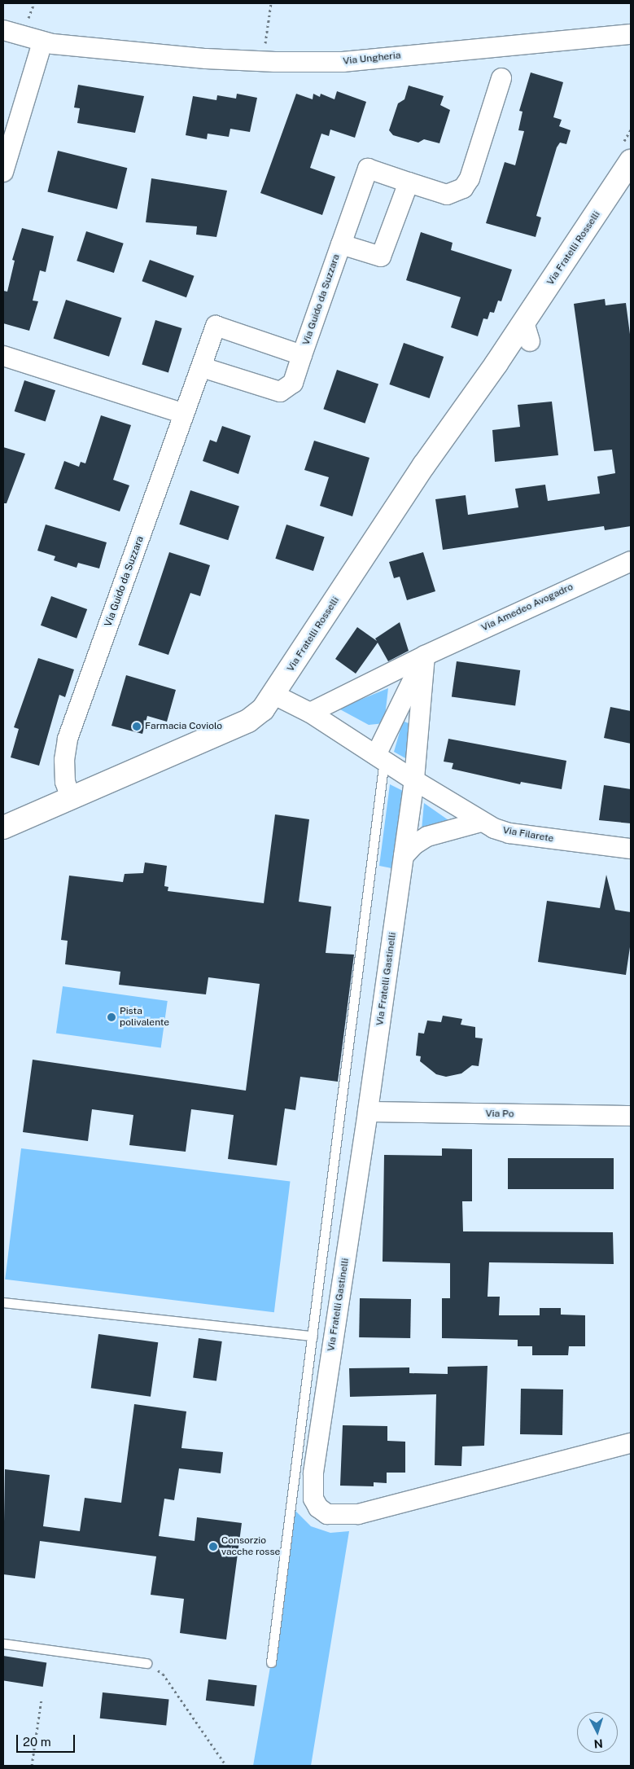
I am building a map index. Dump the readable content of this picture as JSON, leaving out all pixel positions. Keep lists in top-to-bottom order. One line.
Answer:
{"streets":{"street":["Via Ungheria","Via Fratelli Rosselli","Via Guido da Suzzara","Via Amedeo Avogadro","Via Filarete","Via Fratelli Gastinelli","Via Po"]},"crossings":[["Via Fratelli Rosselli","Via Guido da Suzzara"],["Via Amedeo Avogadro","Via Fratelli Gastinelli"],["Via Filarete","Via Fratelli Gastinelli"],["Via Fratelli Gastinelli","Via Po"]],"places":["Farmacia Coviolo","Pista polivalente","Consorzio vacche rosse"],"scale_bar":"20 m","north":"bottom"}
